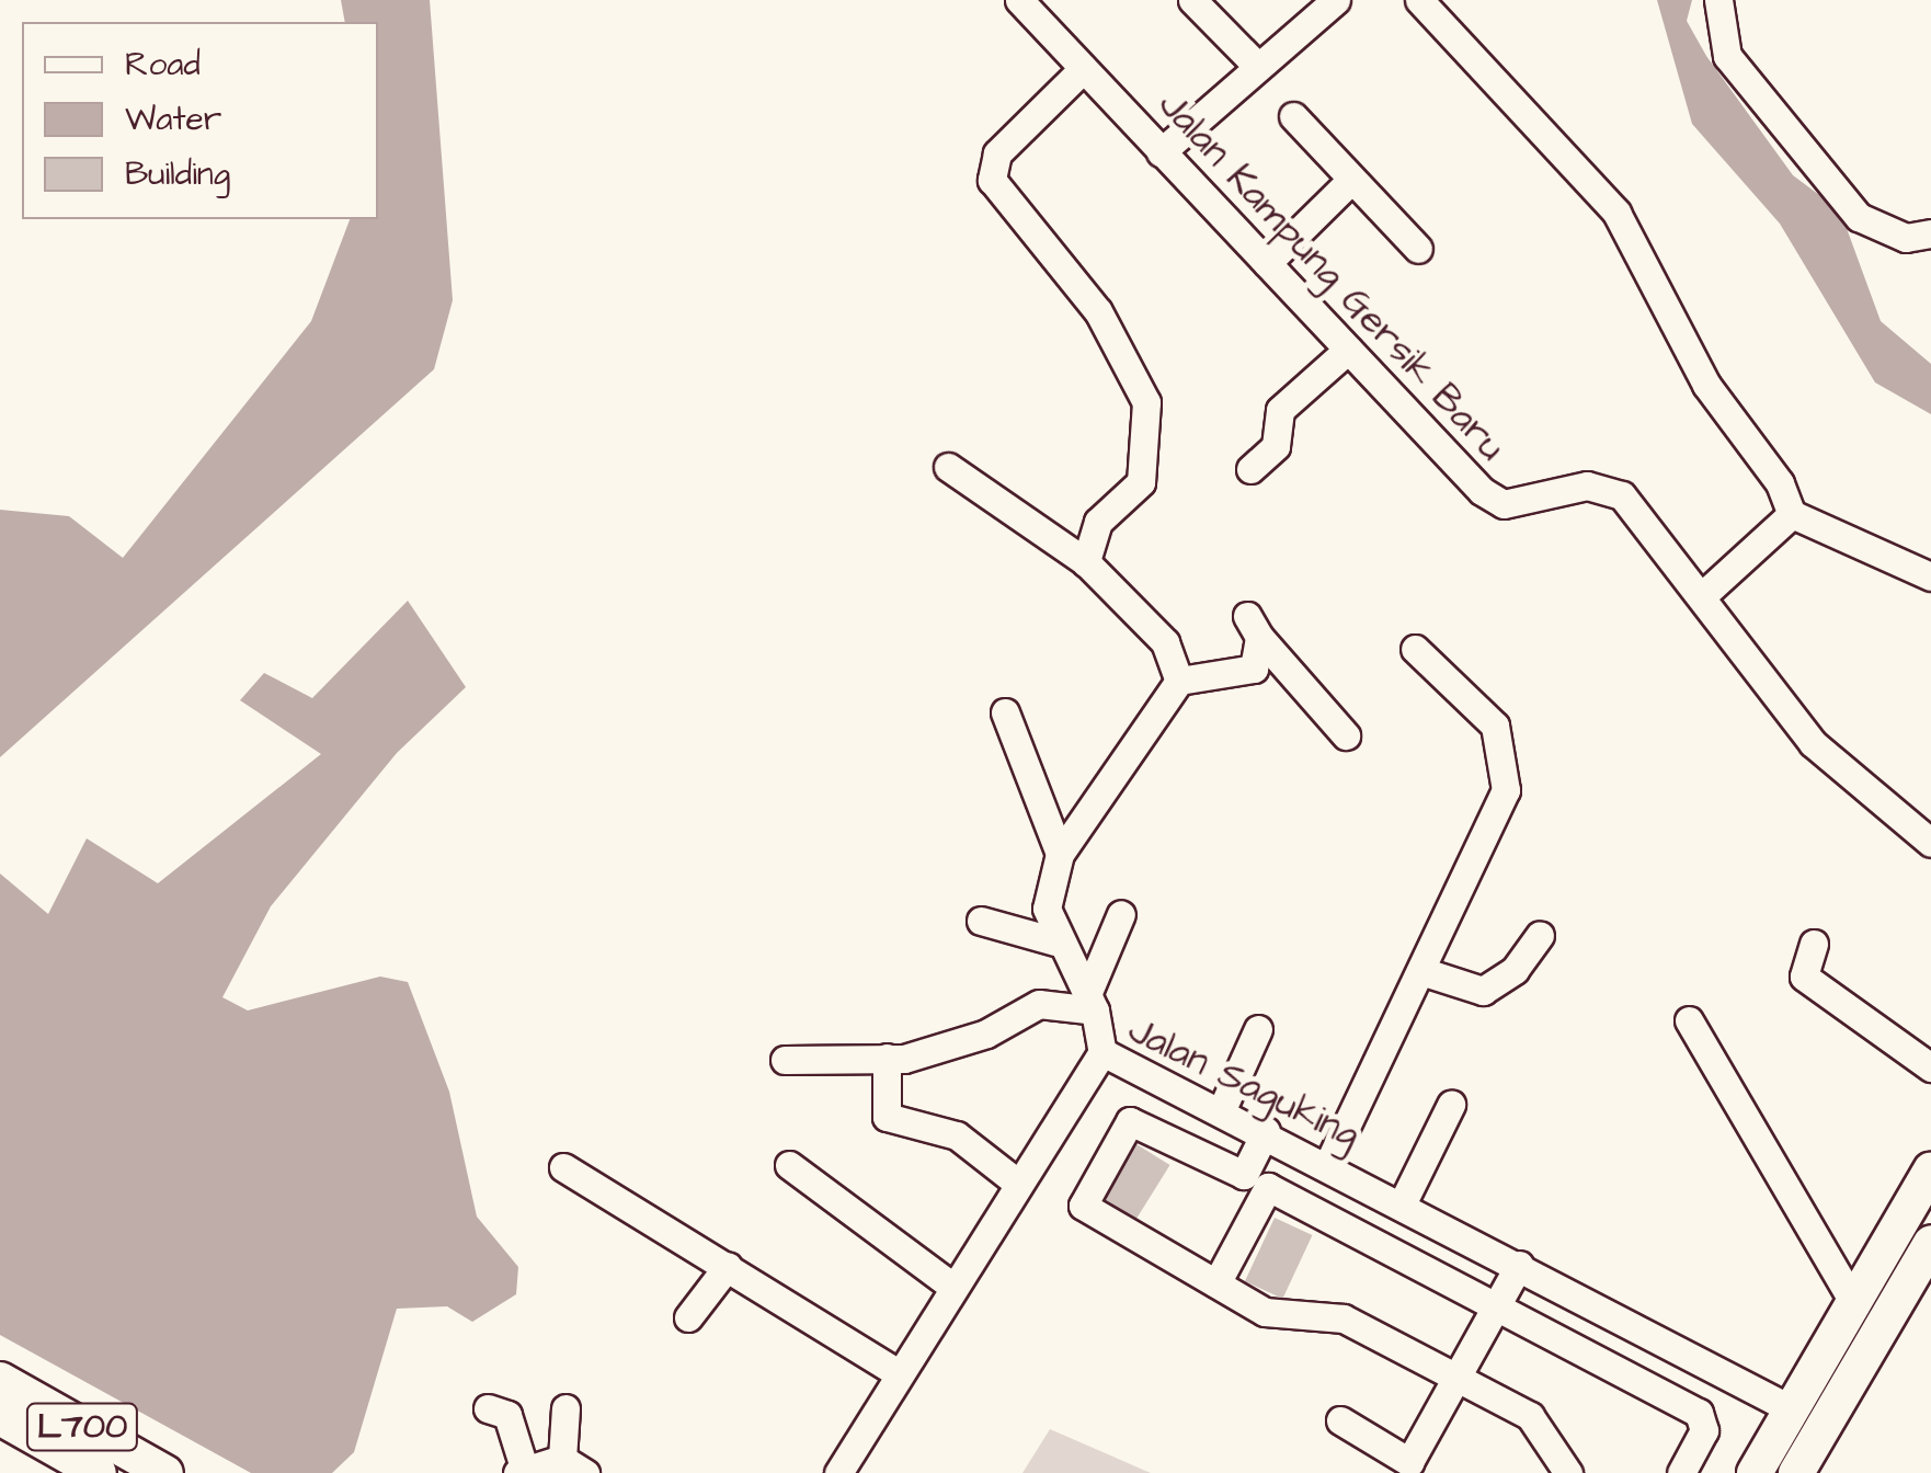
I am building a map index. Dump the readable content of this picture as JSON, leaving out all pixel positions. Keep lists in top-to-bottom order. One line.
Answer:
{"streets":{"main road":["L700"],"street":["Jalan Kampung Gersik Baru","Jalan Saguking"]},"legend":["Road","Water","Building"]}
